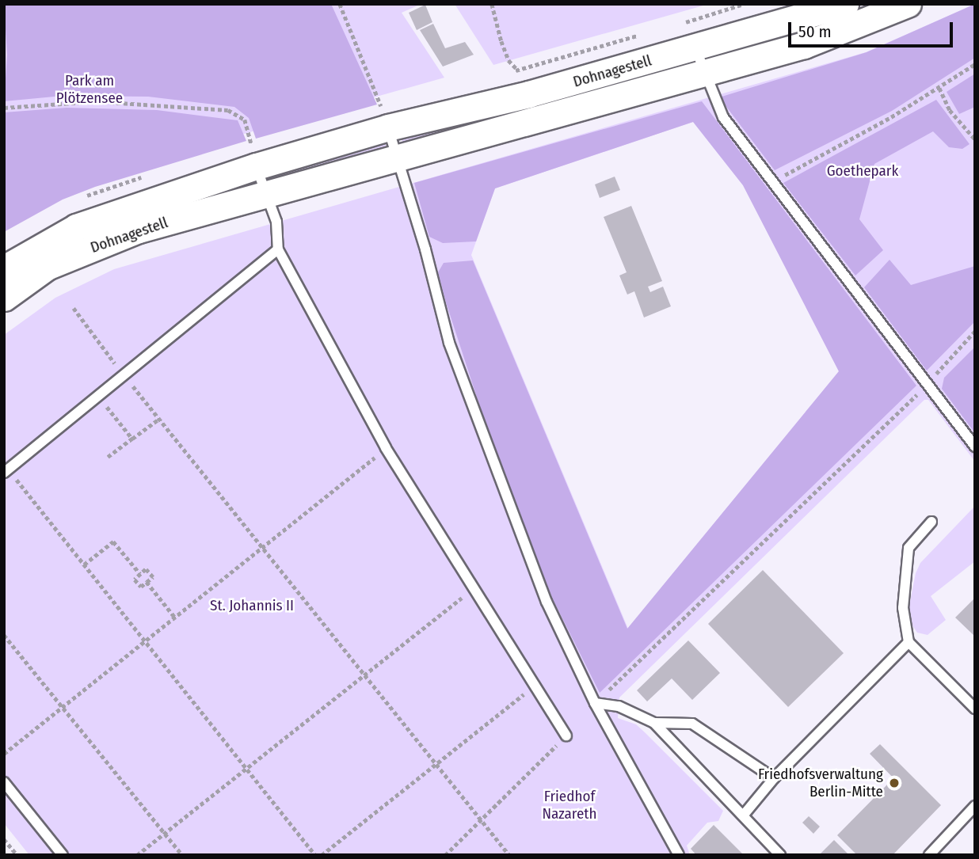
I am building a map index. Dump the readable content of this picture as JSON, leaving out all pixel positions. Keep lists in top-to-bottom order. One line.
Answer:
{"streets":{"street":["Dohnagestell"]},"parks":["Park am Plötzensee","Goethepark","St. Johannis II","Friedhof Nazareth"],"places":["Friedhofsverwaltung Berlin-Mitte"],"scale_bar":"50 m"}
